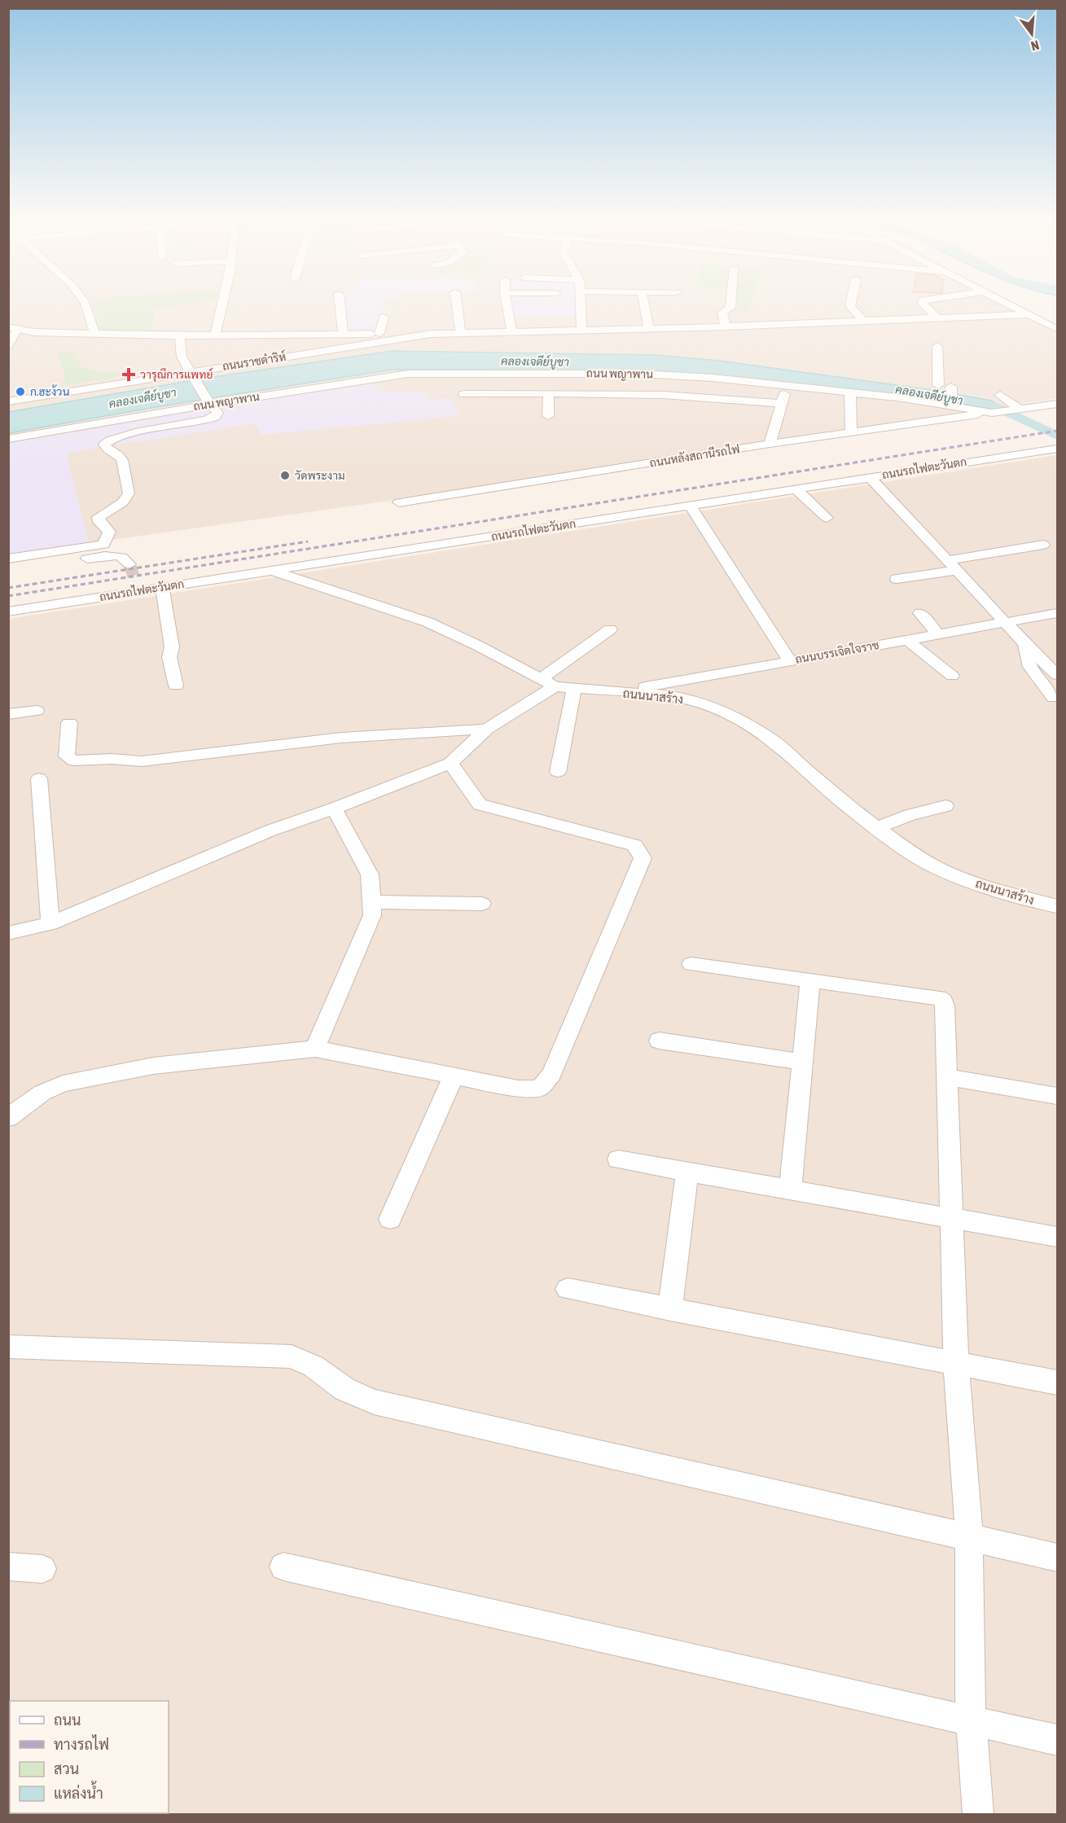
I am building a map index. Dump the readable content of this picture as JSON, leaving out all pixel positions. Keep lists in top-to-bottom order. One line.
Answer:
{"streets":{"street":["ถนนราชดำริห์","ถนน พญาพาน","ถนนหลังสถานีรถไฟ","ถนนรถไฟตะวันตก","ถนนบรรเจิดใจราช","ถนนนาสร้าง"]},"crossings":[["ถนน พญาพาน","ถนนหลังสถานีรถไฟ"],["ถนนรถไฟตะวันตก","ถนนนาสร้าง"],["ถนนบรรเจิดใจราช","ถนนนาสร้าง"]],"water":["คลองเจดีย์บูชา"],"places":{"health":["วารุณีการแพทย์"],"other":["ก.ฮะง้วน","วัดพระงาม"]},"legend":["ถนน","ทางรถไฟ","สวน","แหล่งน้ำ"],"north":"bottom"}
